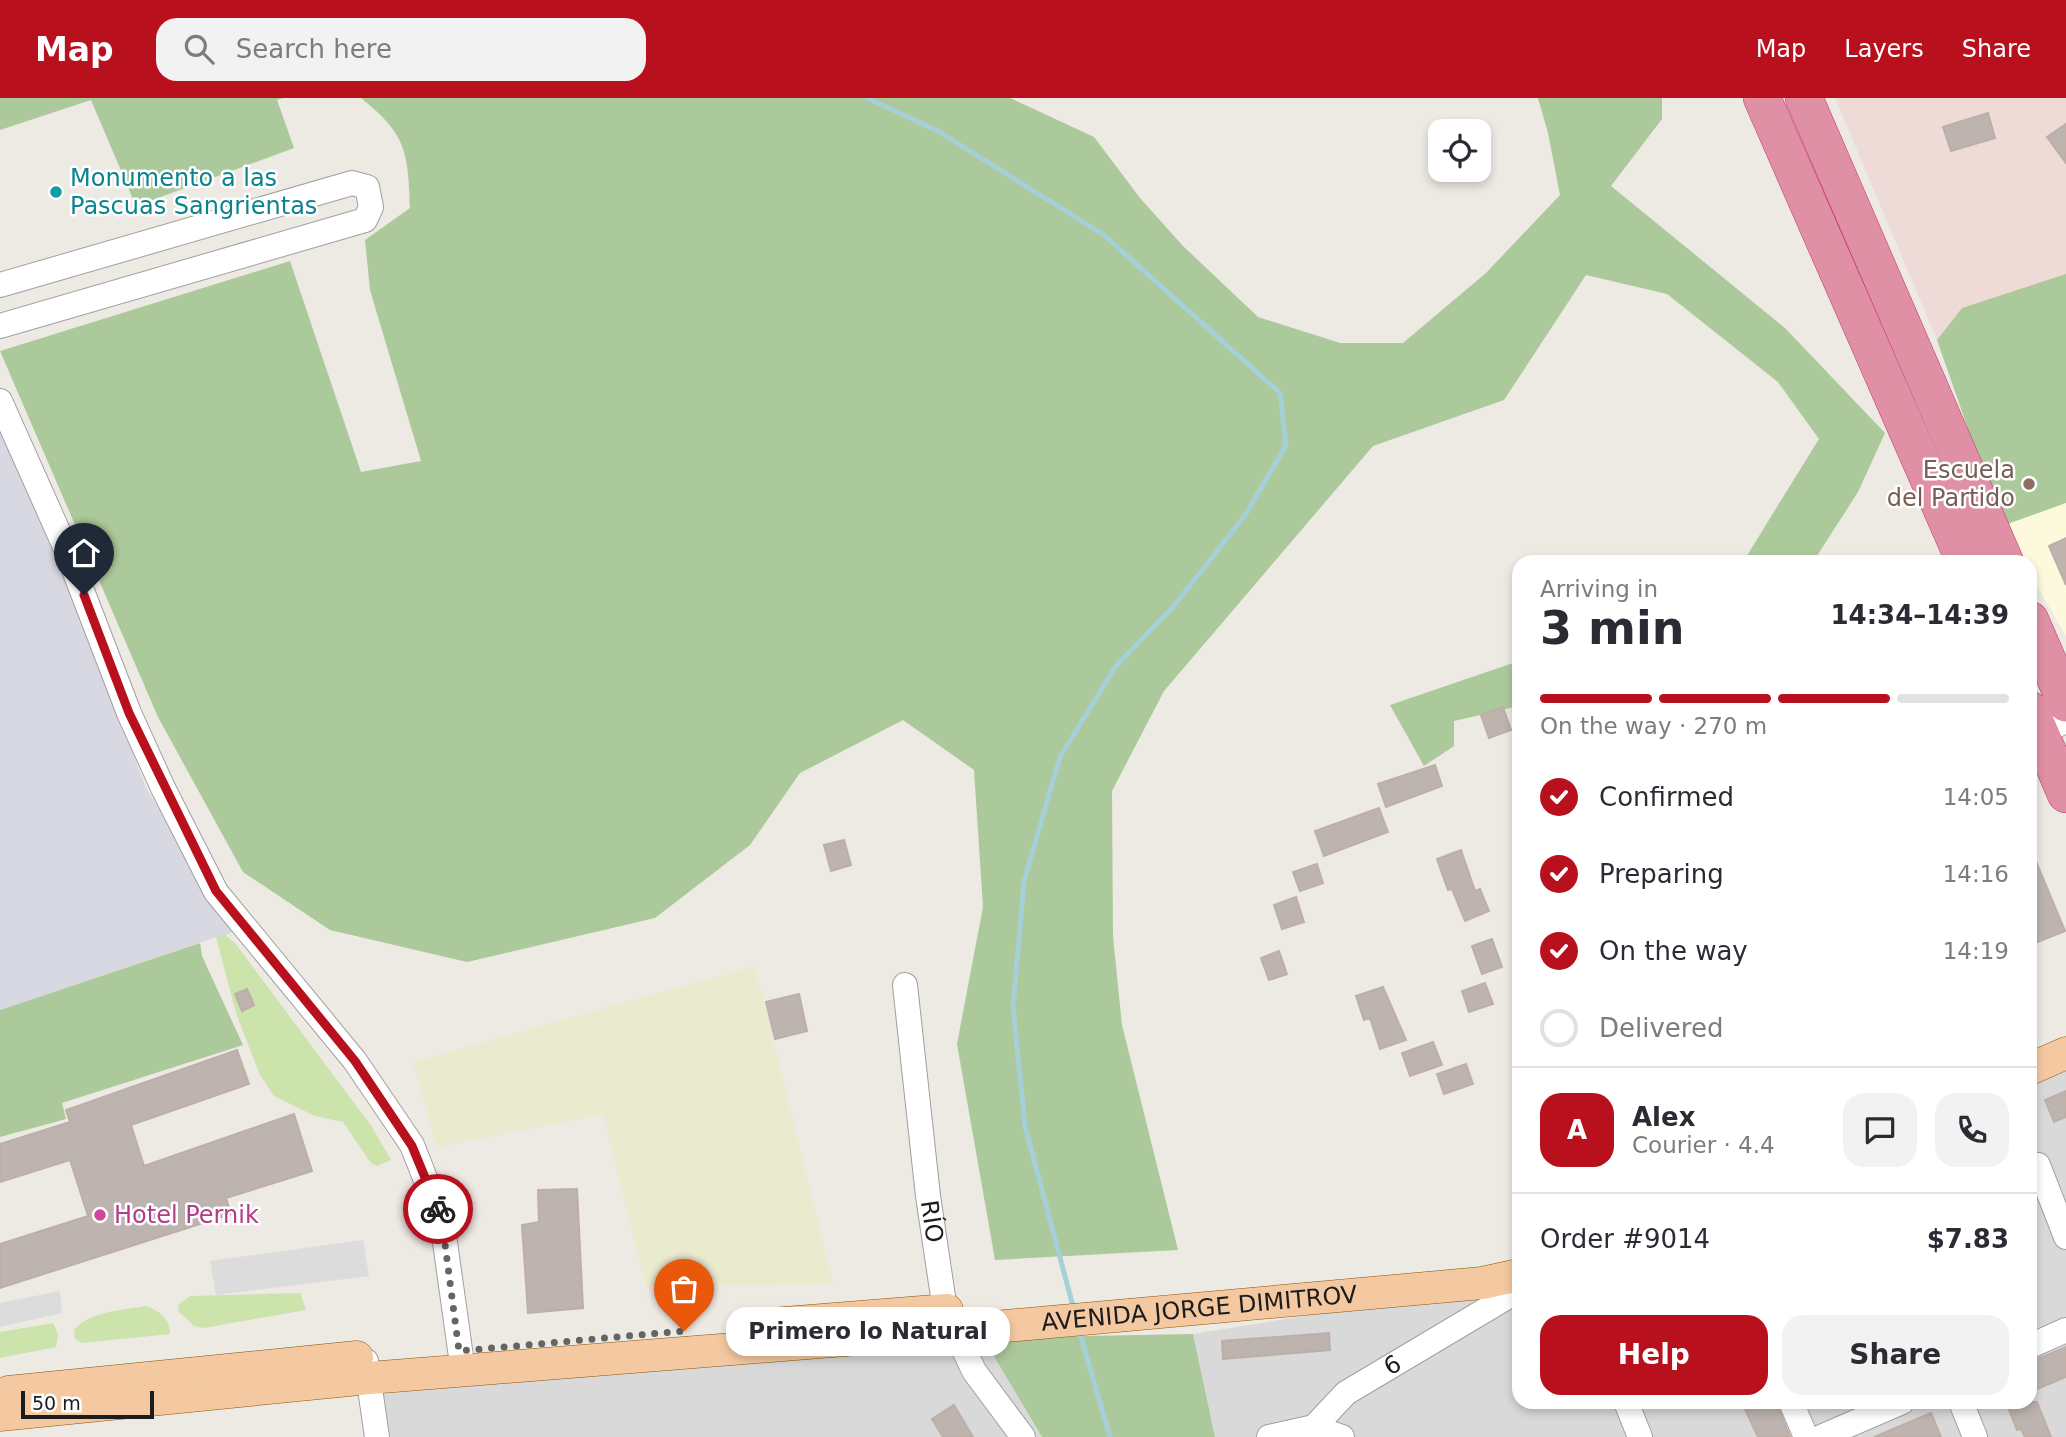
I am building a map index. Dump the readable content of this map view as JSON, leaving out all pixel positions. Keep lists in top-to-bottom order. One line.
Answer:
{"streets":{"main road":["AVENIDA JORGE DIMITROV"],"street":["RÍO","6"]},"crossings":[["RÍO","AVENIDA JORGE DIMITROV"]],"places":["Monumento a las Pascuas Sangrientas","Escuela del Partido","Hotel Pernik","Primero lo Natural"],"scale_bar":"50 m","page":{"header":"Map","search":"Search here","nav":["Map","Layers","Share"],"heading":["3 min","Arriving in","14:34–14:39"],"panel":["Alex","Courier · 4.4","Order #9014","$7.83"],"bar":"On the way · 270 m","list":[["Confirmed","14:05"],["Preparing","14:16"],["On the way","14:19"],"Delivered"],"round":"A","buttons":["Help","Share"],"bubble":"Primero lo Natural","scale":"50 m"}}
